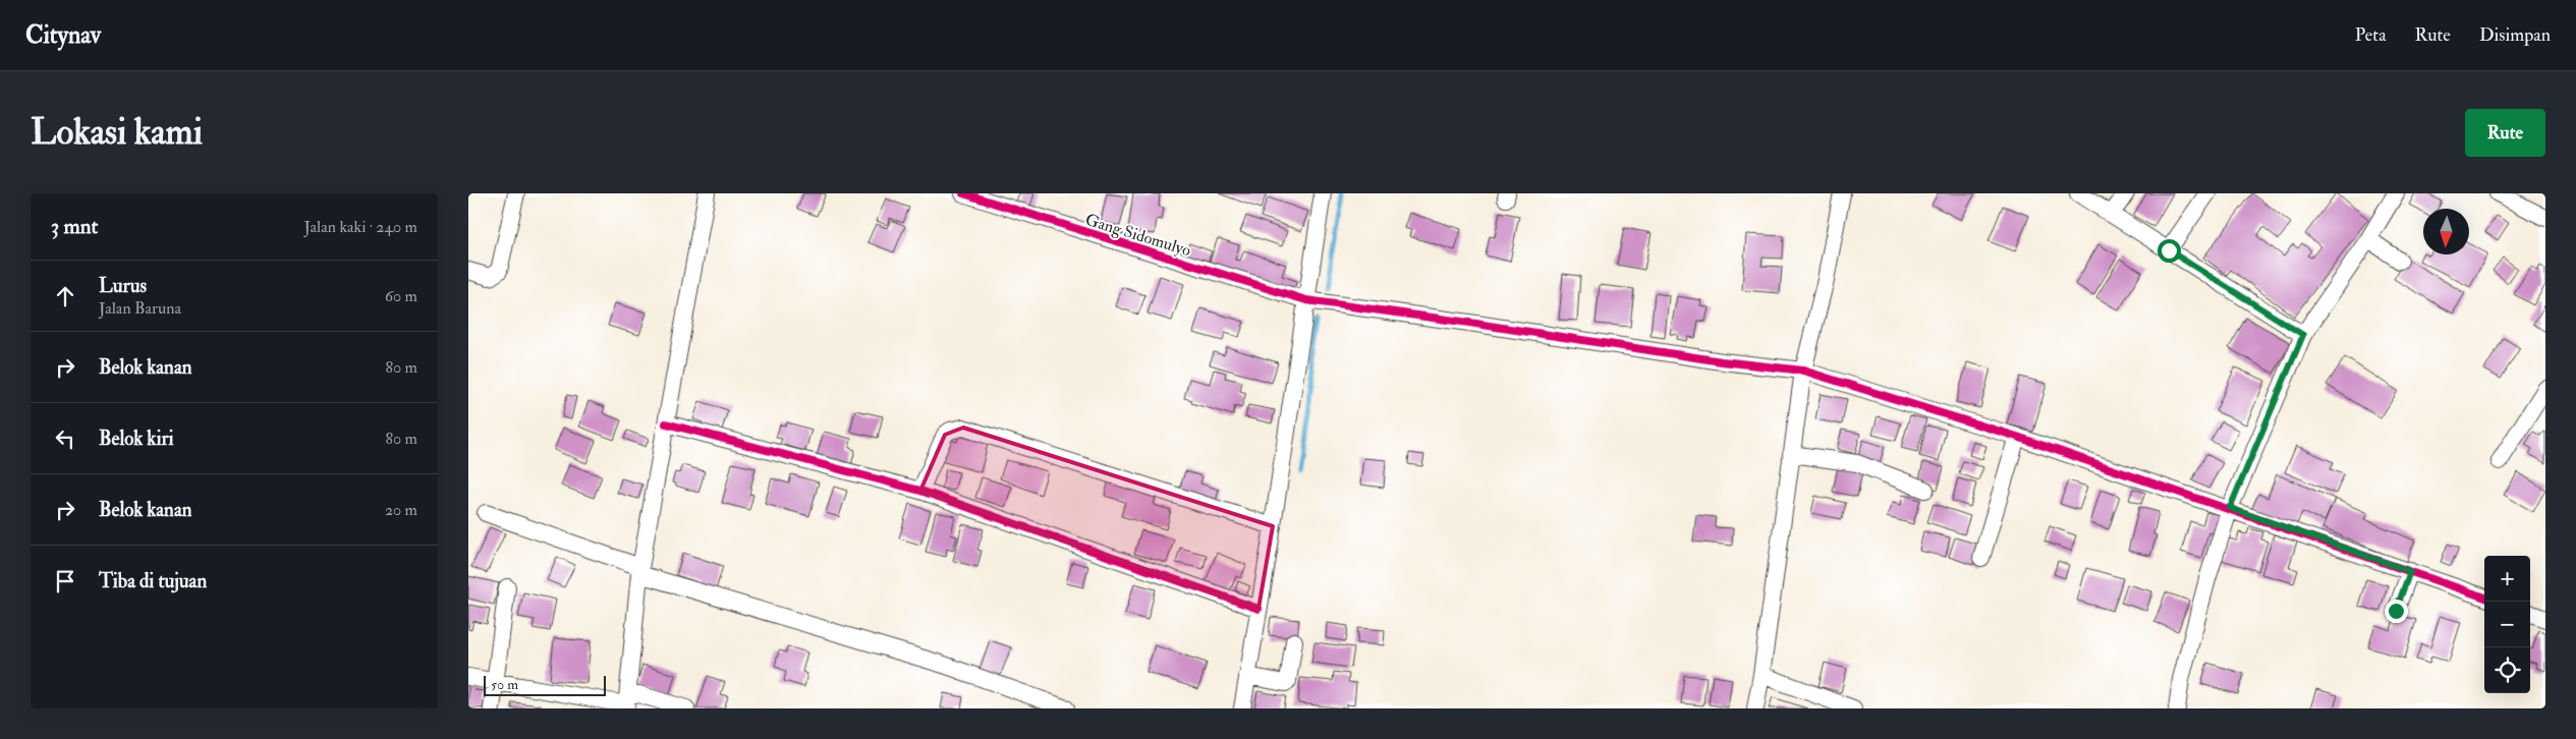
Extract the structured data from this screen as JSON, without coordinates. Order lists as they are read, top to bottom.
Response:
{
  "streets": {
    "street": ["Gang Sidomulyo"]
  },
  "scale_bar": "50 m",
  "north": "bottom",
  "page": {
    "header": "Citynav",
    "nav": ["Peta", "Rute", "Disimpan"],
    "buttons": "Rute",
    "title": "Lokasi kami",
    "heading": ["3 mnt", "Jalan kaki · 240 m"],
    "list": [
      ["Lurus", "Jalan Baruna", "60 m"],
      ["Belok kanan", "80 m"],
      ["Belok kiri", "80 m"],
      ["Belok kanan", "20 m"],
      "Tiba di tujuan"
    ],
    "map_buttons": ["+", "−"],
    "scale": "50 m"
  }
}
